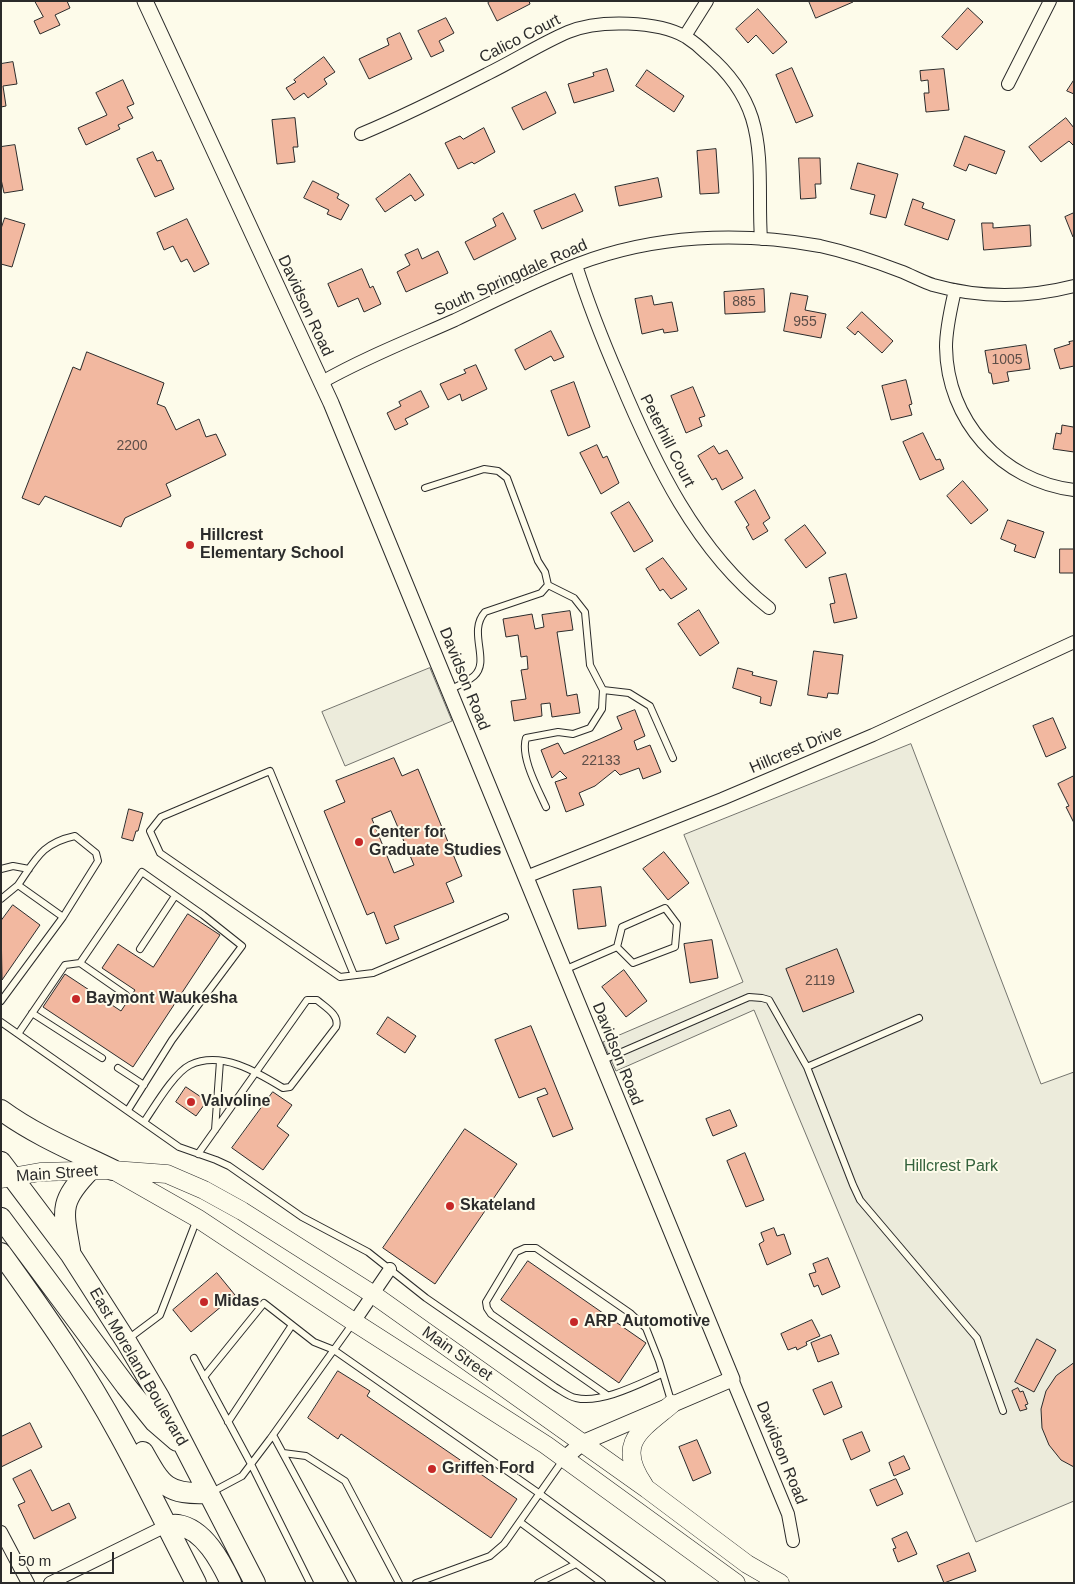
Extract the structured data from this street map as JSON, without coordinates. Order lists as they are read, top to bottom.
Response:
{
  "streets": {
    "main road": ["Main Street", "East Moreland Boulevard"],
    "street": [
      "Calico Court",
      "South Springdale Road",
      "Davidson Road",
      "Peterhill Court",
      "Hillcrest Drive"
    ]
  },
  "crossings": [
    ["Calico Court", "South Springdale Road"],
    ["South Springdale Road", "Davidson Road"],
    ["South Springdale Road", "Peterhill Court"],
    ["Davidson Road", "Hillcrest Drive"],
    ["Main Street", "East Moreland Boulevard"]
  ],
  "parks": ["Hillcrest Park"],
  "places": [
    "Hillcrest Elementary School",
    "Center for Graduate Studies",
    "Baymont Waukesha",
    "Valvoline",
    "Skateland",
    "Midas",
    "ARP Automotive",
    "Griffen Ford"
  ],
  "house_numbers": [
    "885",
    "955",
    "1005",
    "2200",
    "22133",
    "2119"
  ],
  "scale_bar": "50 m"
}
